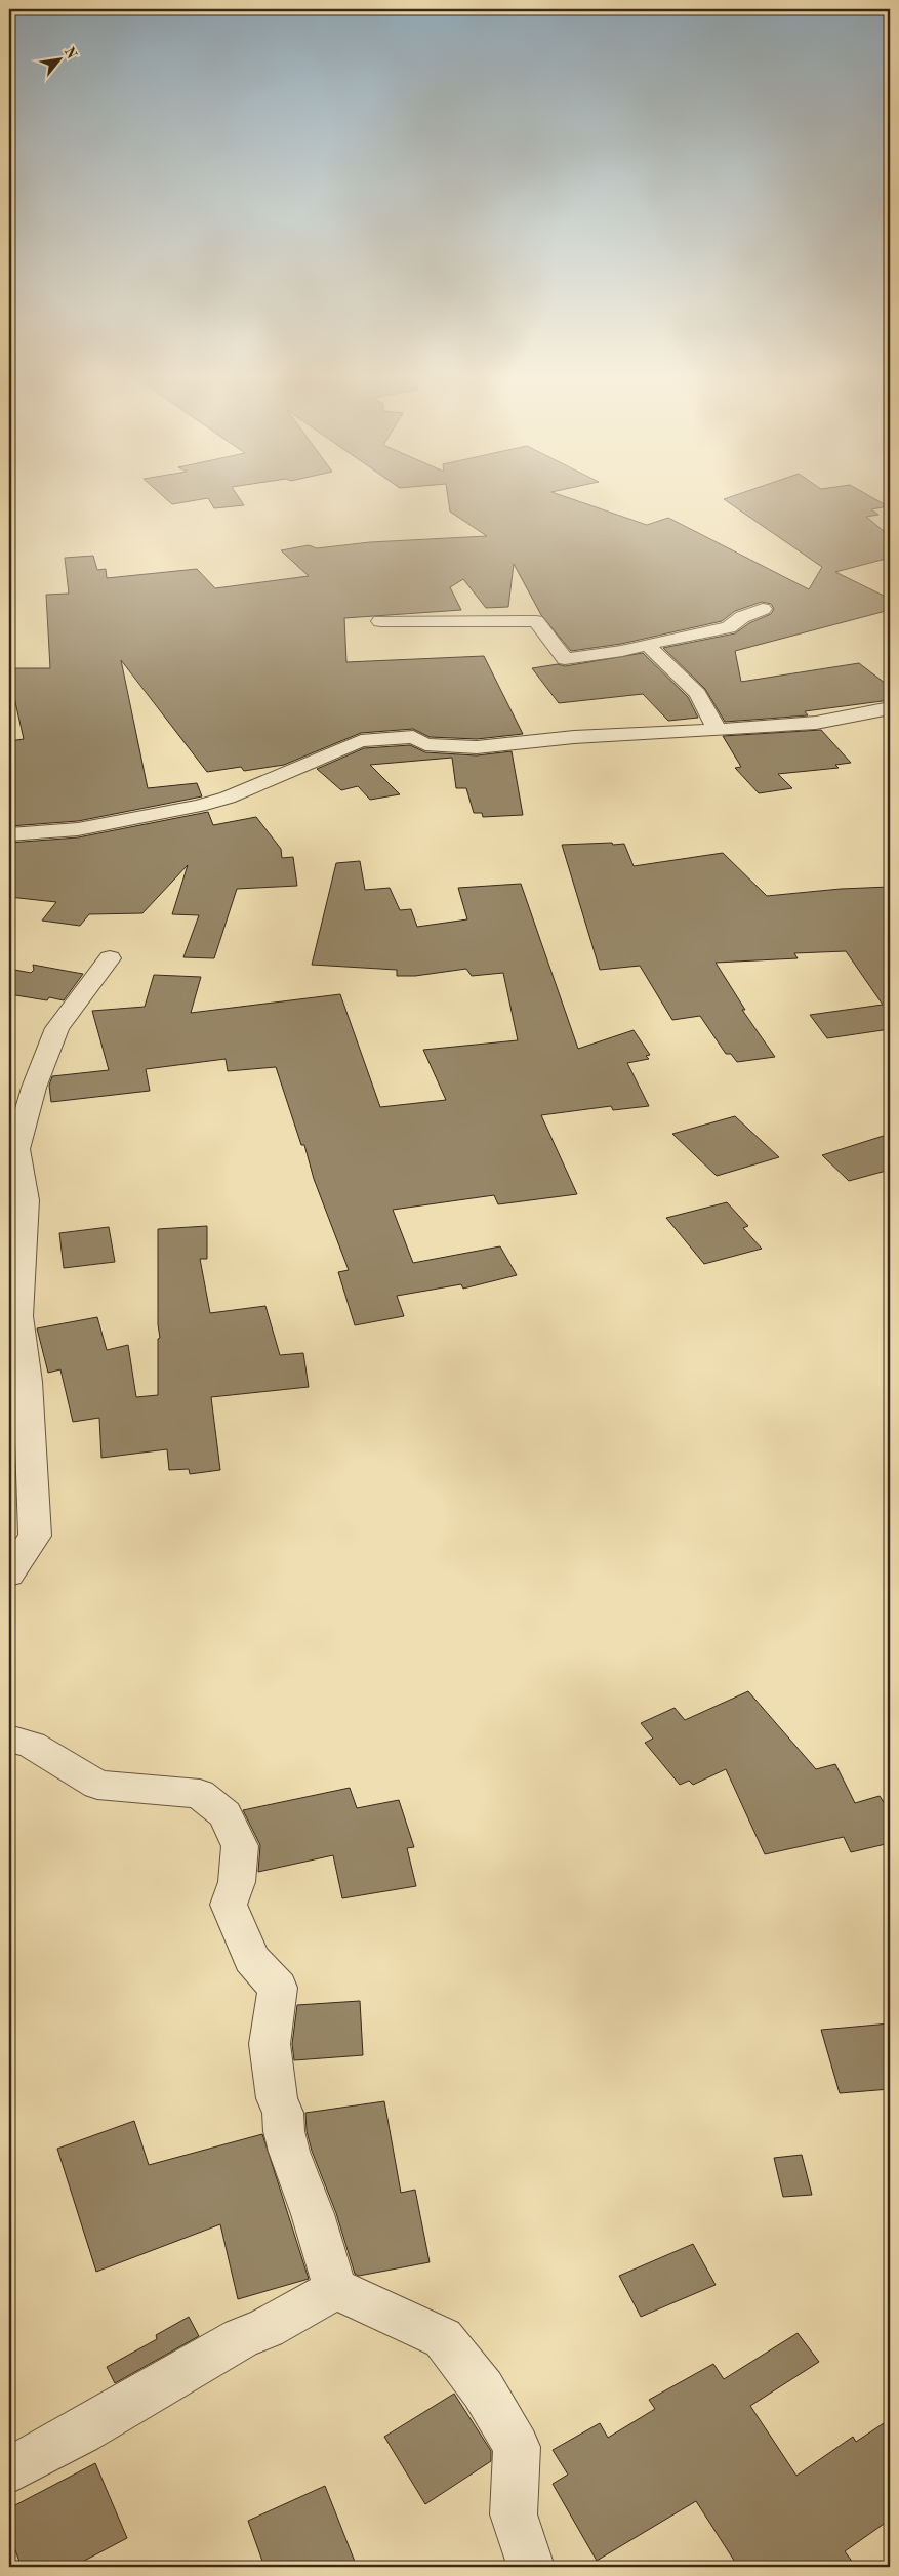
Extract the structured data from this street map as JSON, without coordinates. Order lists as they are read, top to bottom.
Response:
{
  "north": "top right"
}
